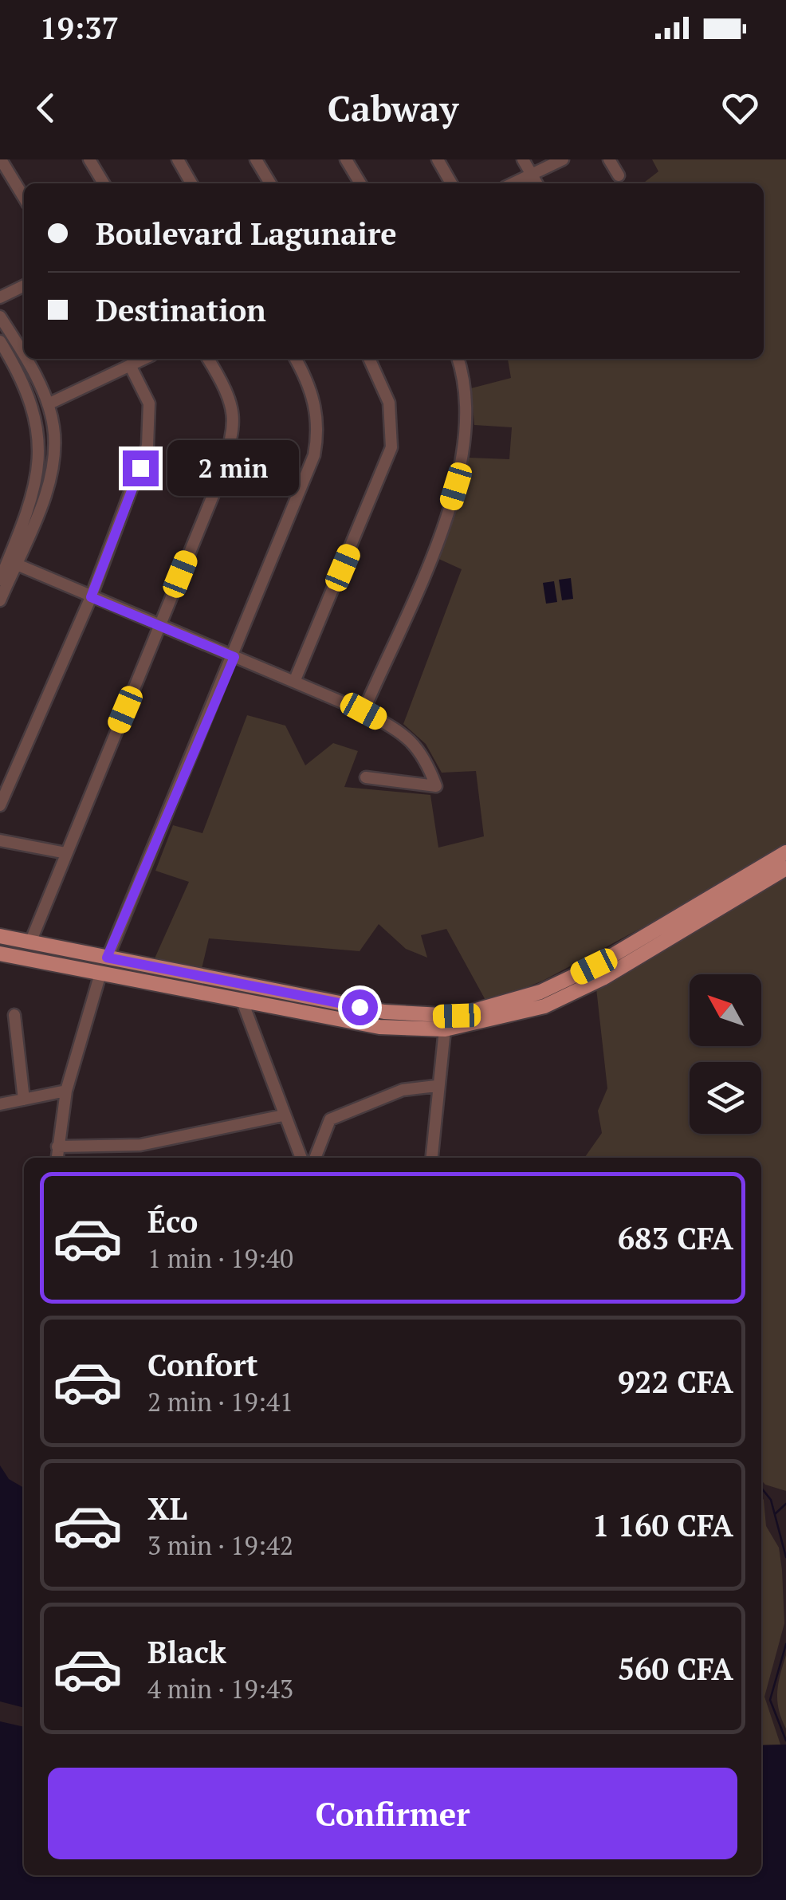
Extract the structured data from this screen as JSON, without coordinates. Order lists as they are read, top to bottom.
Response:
{
  "north": "top left",
  "page": {
    "status": "19:37",
    "header": "Cabway",
    "banner": ["Boulevard Lagunaire", "Destination"],
    "bubble": "2 min",
    "list": [
      {
        "name": "Éco",
        "note": "1 min · 19:40",
        "value": "683 CFA"
      },
      {
        "name": "Confort",
        "note": "2 min · 19:41",
        "value": "922 CFA"
      },
      {
        "name": "XL",
        "note": "3 min · 19:42",
        "value": "1 160 CFA"
      },
      {
        "name": "Black",
        "note": "4 min · 19:43",
        "value": "560 CFA"
      }
    ],
    "buttons": "Confirmer"
  }
}
